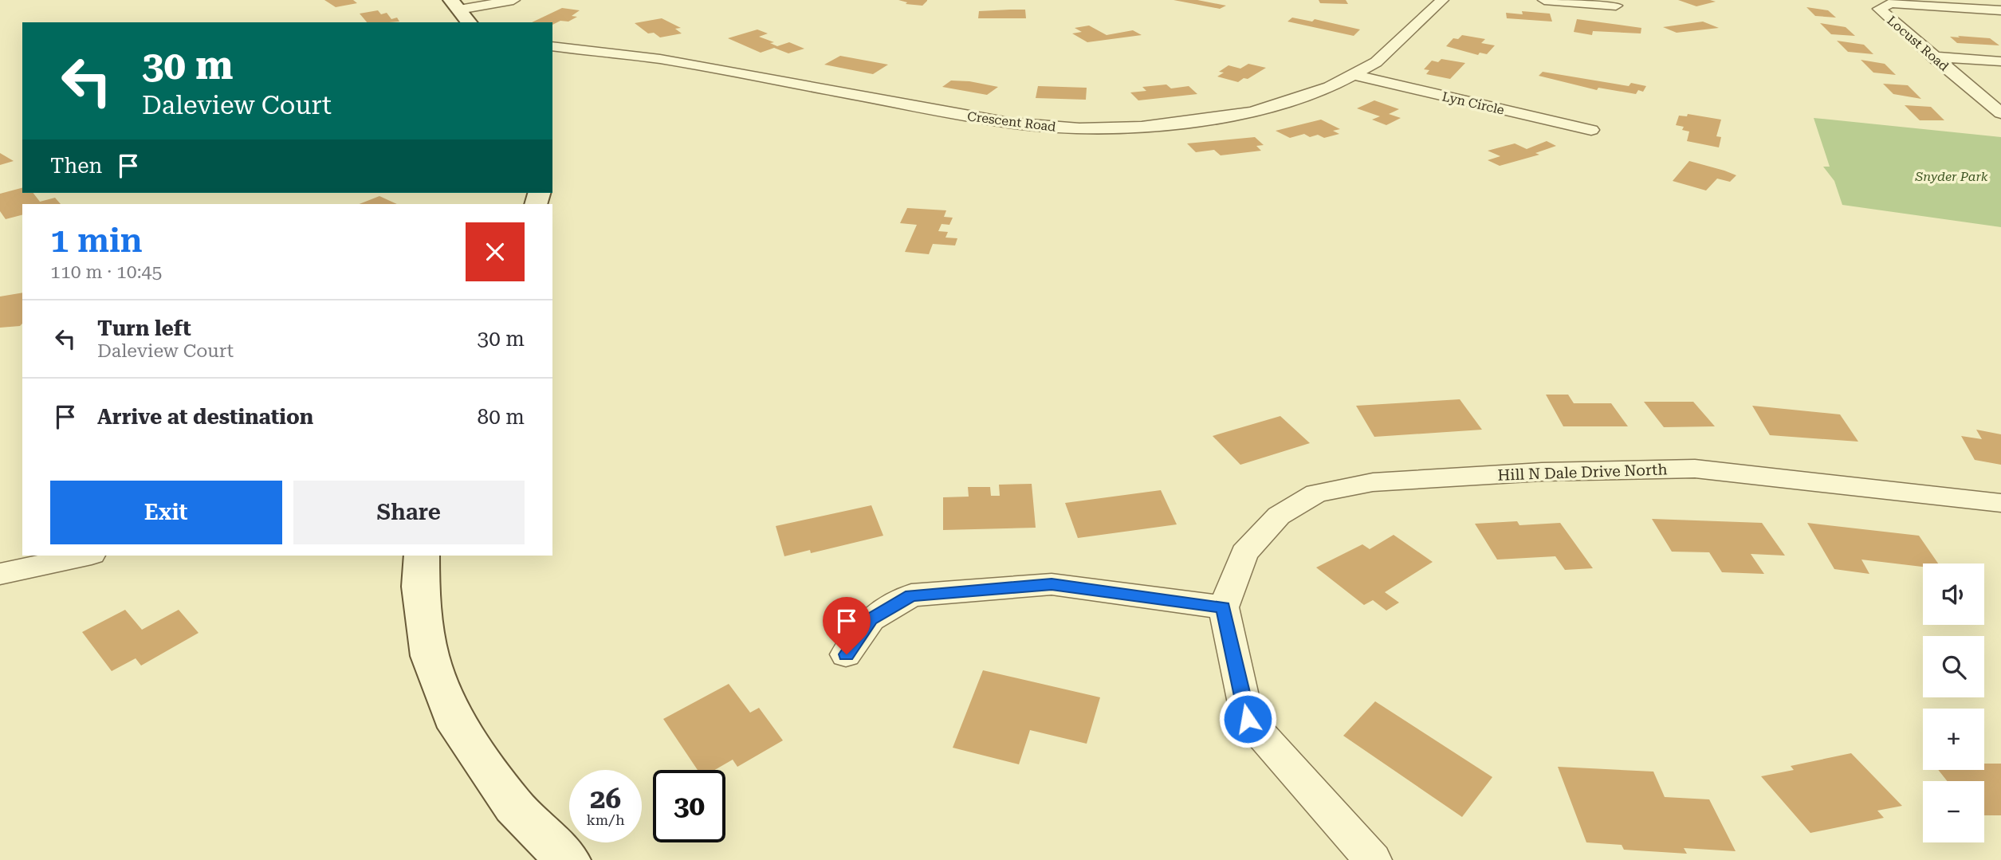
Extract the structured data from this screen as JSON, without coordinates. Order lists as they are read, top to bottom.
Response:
{
  "streets": {
    "street": [
      "Locust Road",
      "Lyn Circle",
      "Crescent Road",
      "Hill N Dale Drive North"
    ]
  },
  "crossings": [
    ["Lyn Circle", "Crescent Road"]
  ],
  "parks": ["Snyder Park"],
  "page": {
    "turn": ["30 m", "Daleview Court"],
    "then": "Then",
    "heading": ["1 min", "110 m · 10:45"],
    "list": [
      {
        "name": "Turn left",
        "note": "Daleview Court",
        "value": "30 m"
      },
      {
        "name": "Arrive at destination",
        "value": "80 m"
      }
    ],
    "buttons": ["Exit", "Share"],
    "map_buttons": ["+", "−"],
    "speed": "26 km/h",
    "limit": "30"
  }
}
